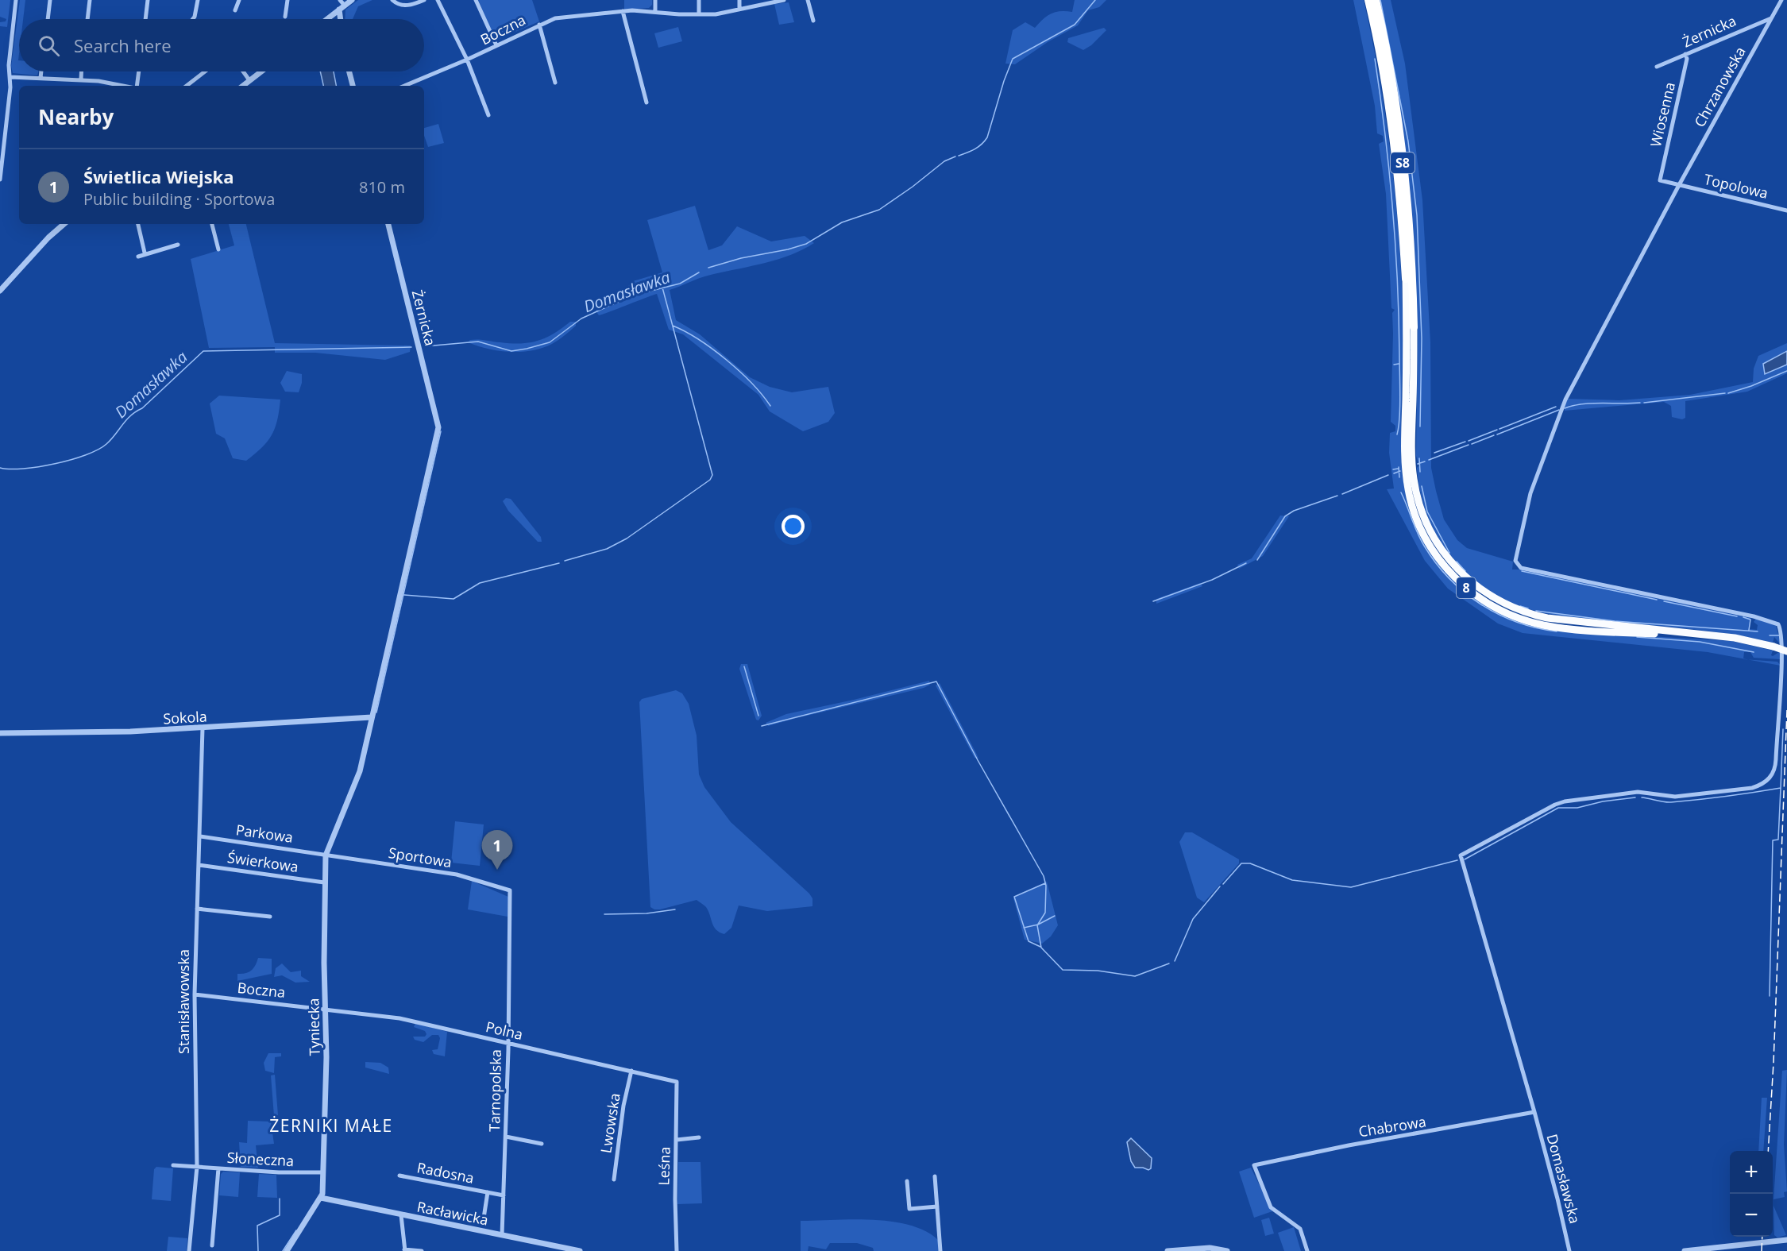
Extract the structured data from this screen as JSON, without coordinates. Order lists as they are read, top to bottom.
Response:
{
  "streets": {
    "highway": ["S8", "8"],
    "street": [
      "Boczna",
      "Żernicka",
      "Chrzanowska",
      "Wiosenna",
      "Topolowa",
      "Sokola",
      "Parkowa",
      "Sportowa",
      "Świerkowa",
      "Stanisławowska",
      "Tyniecka",
      "Polna",
      "Tarnopolska",
      "Lwowska",
      "Chabrowa",
      "Słoneczna",
      "Leśna",
      "Radosna",
      "Domasławska",
      "Racławicka"
    ]
  },
  "crossings": [
    ["Boczna", "Stanisławowska"],
    ["Boczna", "Tyniecka"],
    ["Boczna", "Polna"],
    ["Żernicka", "Chrzanowska"],
    ["Żernicka", "Wiosenna"],
    ["Żernicka", "Sokola"],
    ["Żernicka", "Tyniecka"],
    ["Chrzanowska", "Topolowa"],
    ["Chrzanowska", "Chabrowa"],
    ["Chrzanowska", "Domasławska"],
    ["Wiosenna", "Topolowa"],
    ["S8", "8"],
    ["Sokola", "Stanisławowska"],
    ["Sokola", "Tyniecka"],
    ["Parkowa", "Sportowa"],
    ["Parkowa", "Stanisławowska"],
    ["Parkowa", "Tyniecka"],
    ["Sportowa", "Tyniecka"],
    ["Sportowa", "Tarnopolska"],
    ["Świerkowa", "Stanisławowska"],
    ["Świerkowa", "Tyniecka"],
    ["Stanisławowska", "Słoneczna"],
    ["Tyniecka", "Polna"],
    ["Tyniecka", "Słoneczna"],
    ["Tyniecka", "Racławicka"],
    ["Polna", "Tarnopolska"],
    ["Polna", "Lwowska"],
    ["Polna", "Leśna"],
    ["Tarnopolska", "Radosna"],
    ["Tarnopolska", "Racławicka"],
    ["Chabrowa", "Domasławska"]
  ],
  "districts": ["ŻERNIKI MAŁE"],
  "water": ["Domasławka"],
  "page": {
    "search": "Search here",
    "heading": "Nearby",
    "list": [
      {
        "mark": "1",
        "name": "Świetlica Wiejska",
        "note": "Public building · Sportowa",
        "value": "810 m"
      }
    ],
    "pins": "1",
    "map_buttons": ["+", "−"]
  }
}
